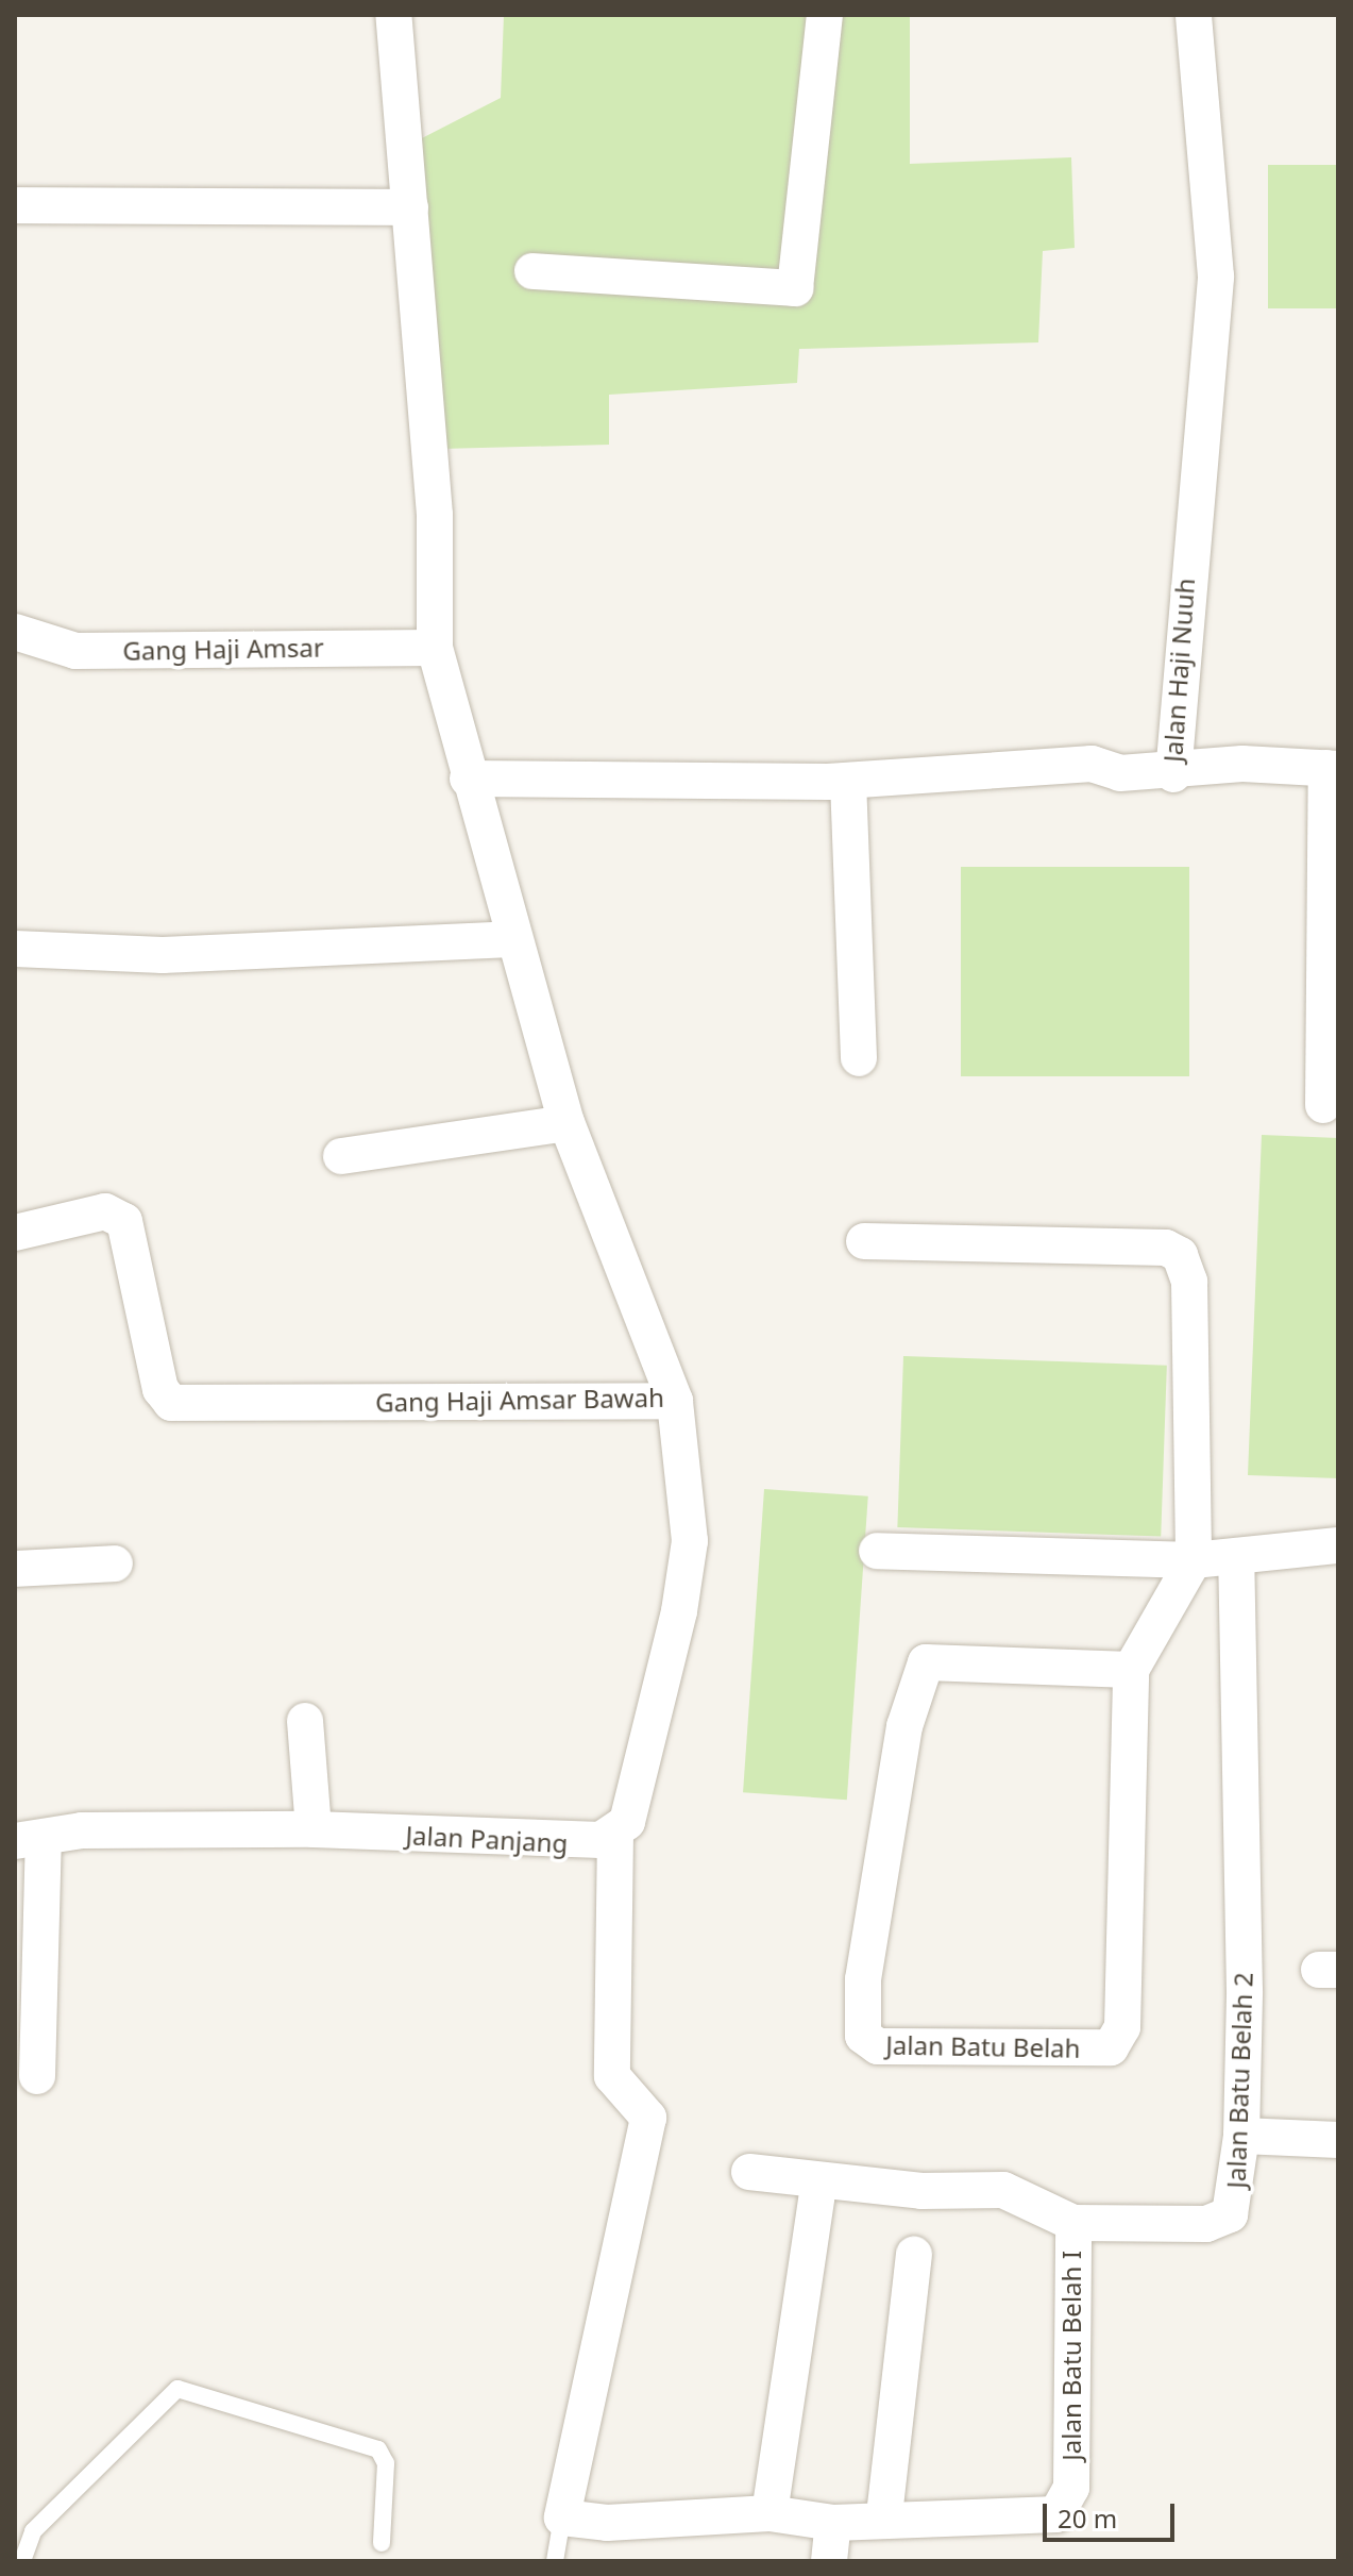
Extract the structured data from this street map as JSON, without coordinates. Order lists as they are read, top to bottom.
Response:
{
  "streets": {
    "street": [
      "Gang Haji Amsar",
      "Jalan Haji Nuuh",
      "Gang Haji Amsar Bawah",
      "Jalan Panjang",
      "Jalan Batu Belah",
      "Jalan Batu Belah 2",
      "Jalan Batu Belah I"
    ]
  },
  "crossings": [
    ["Gang Haji Amsar", "Gang Haji Amsar Bawah"],
    ["Jalan Haji Nuuh", "Gang Haji Amsar Bawah"],
    ["Jalan Batu Belah 2", "Jalan Batu Belah I"]
  ],
  "scale_bar": "20 m"
}
